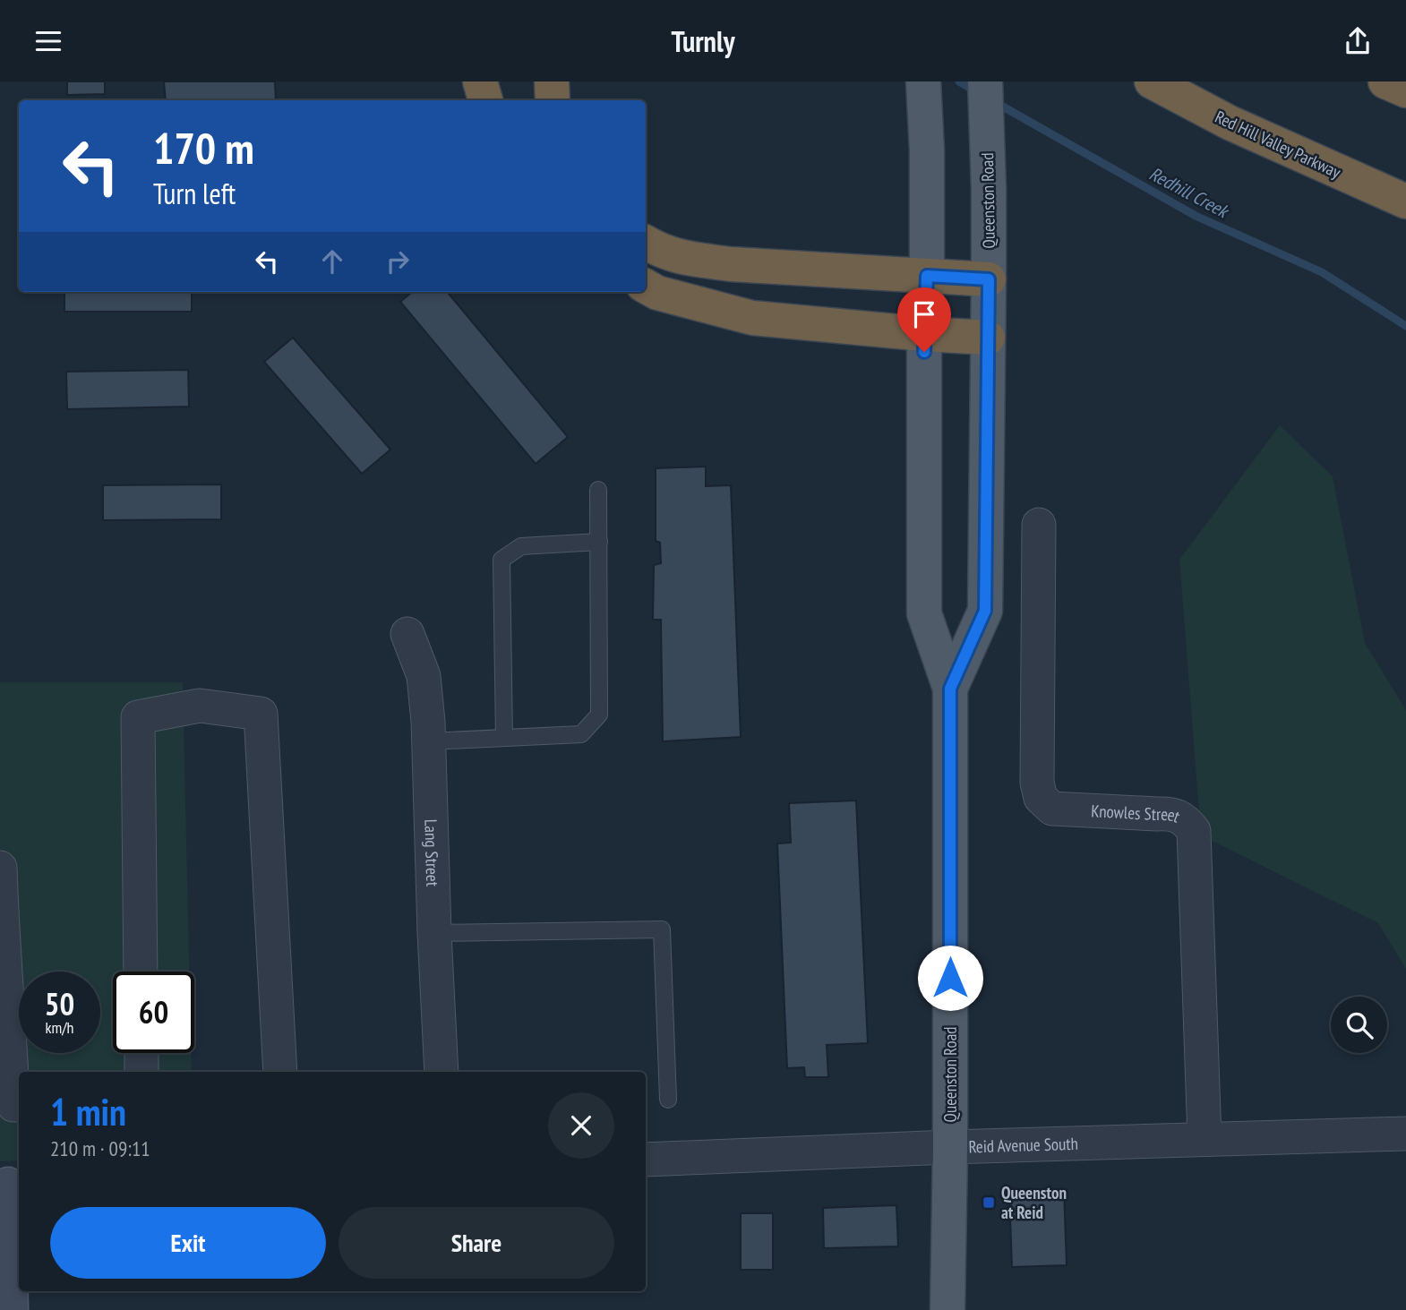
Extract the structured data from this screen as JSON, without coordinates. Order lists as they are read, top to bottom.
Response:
{
  "streets": {
    "highway": ["Red Hill Valley Parkway"],
    "main road": ["Queenston Road"],
    "street": ["Knowles Street", "Lang Street", "Reid Avenue South"]
  },
  "crossings": [
    ["Queenston Road", "Reid Avenue South"],
    ["Knowles Street", "Reid Avenue South"]
  ],
  "water": ["Redhill Creek"],
  "places": {
    "transit": ["Queenston at Reid"]
  },
  "page": {
    "header": "Turnly",
    "turn": ["170 m", "Turn left"],
    "speed": "50 km/h",
    "limit": "60",
    "heading": ["1 min", "210 m · 09:11"],
    "buttons": ["Exit", "Share"]
  }
}
